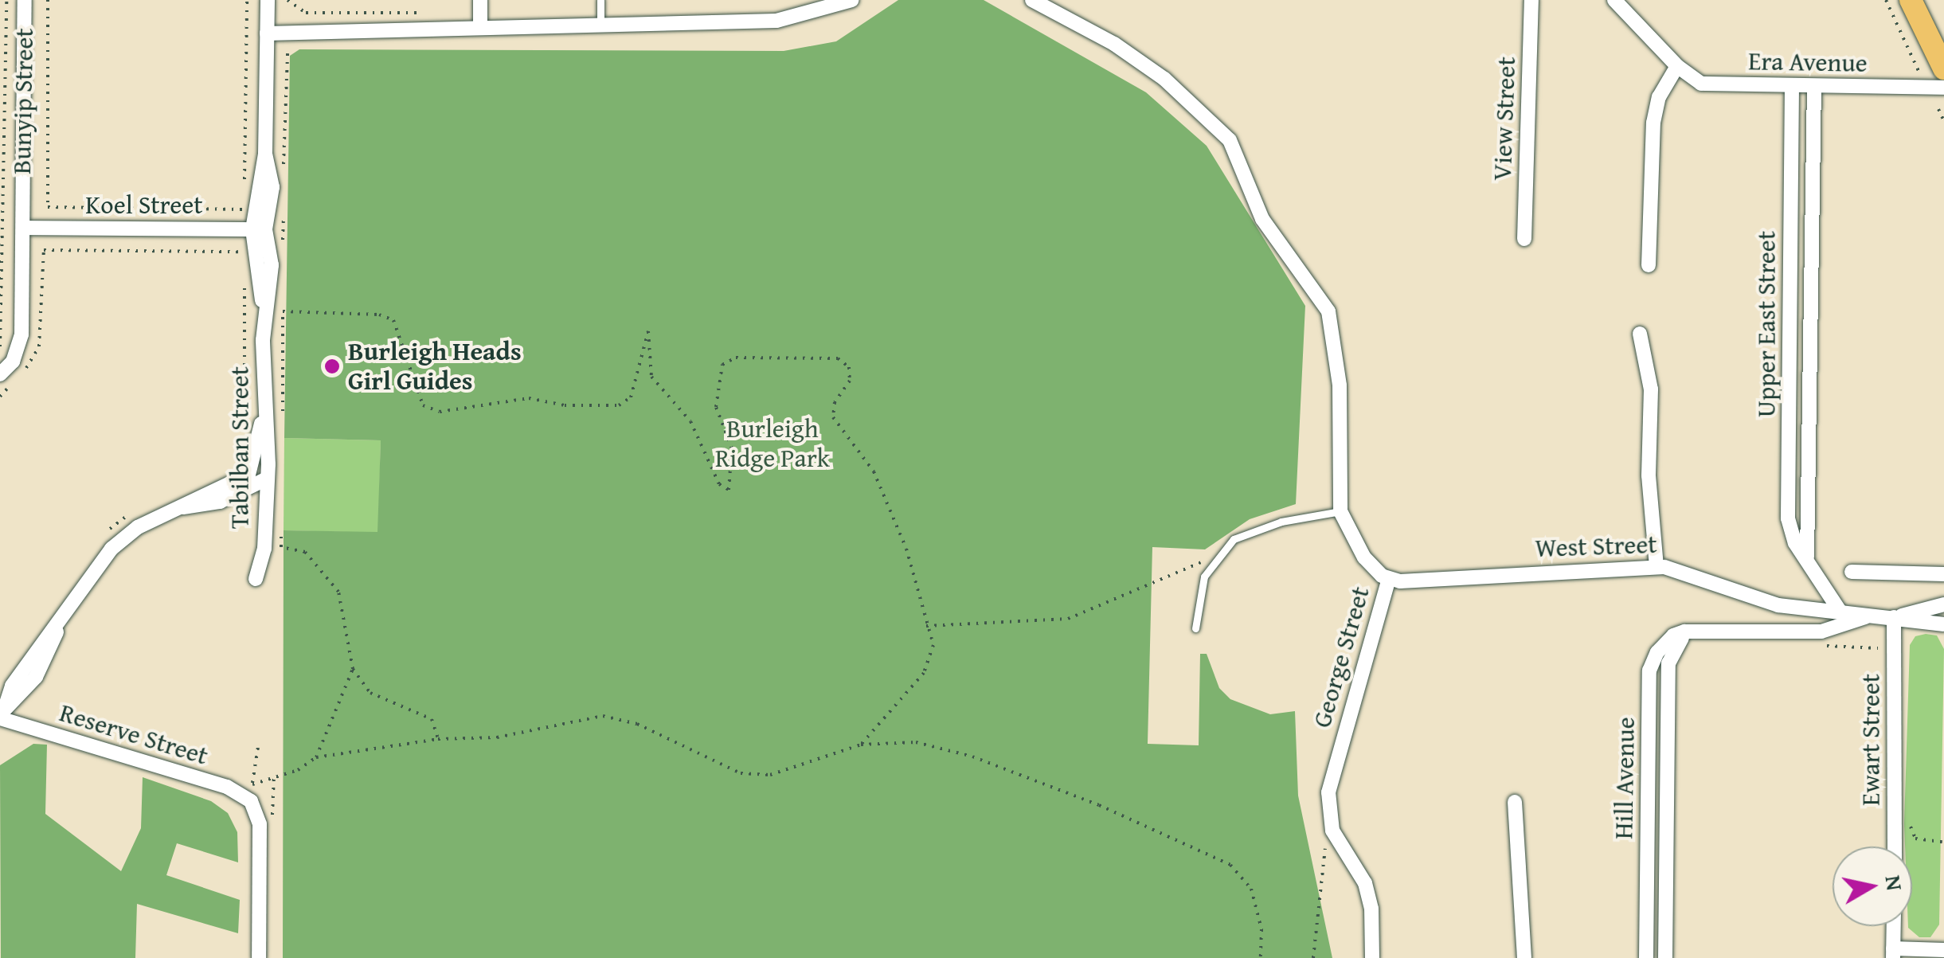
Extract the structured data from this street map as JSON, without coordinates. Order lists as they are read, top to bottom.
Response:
{
  "streets": {
    "street": [
      "Era Avenue",
      "Bunyip Street",
      "View Street",
      "Koel Street",
      "Upper East Street",
      "Tabilban Street",
      "West Street",
      "George Street",
      "Reserve Street",
      "Ewart Street",
      "Hill Avenue"
    ]
  },
  "crossings": [
    ["Era Avenue", "Upper East Street"],
    ["Bunyip Street", "Koel Street"],
    ["Koel Street", "Tabilban Street"],
    ["Upper East Street", "West Street"],
    ["West Street", "George Street"],
    ["West Street", "Ewart Street"],
    ["West Street", "Hill Avenue"]
  ],
  "parks": ["Burleigh Ridge Park"],
  "places": ["Burleigh Heads Girl Guides"],
  "north": "right"
}
